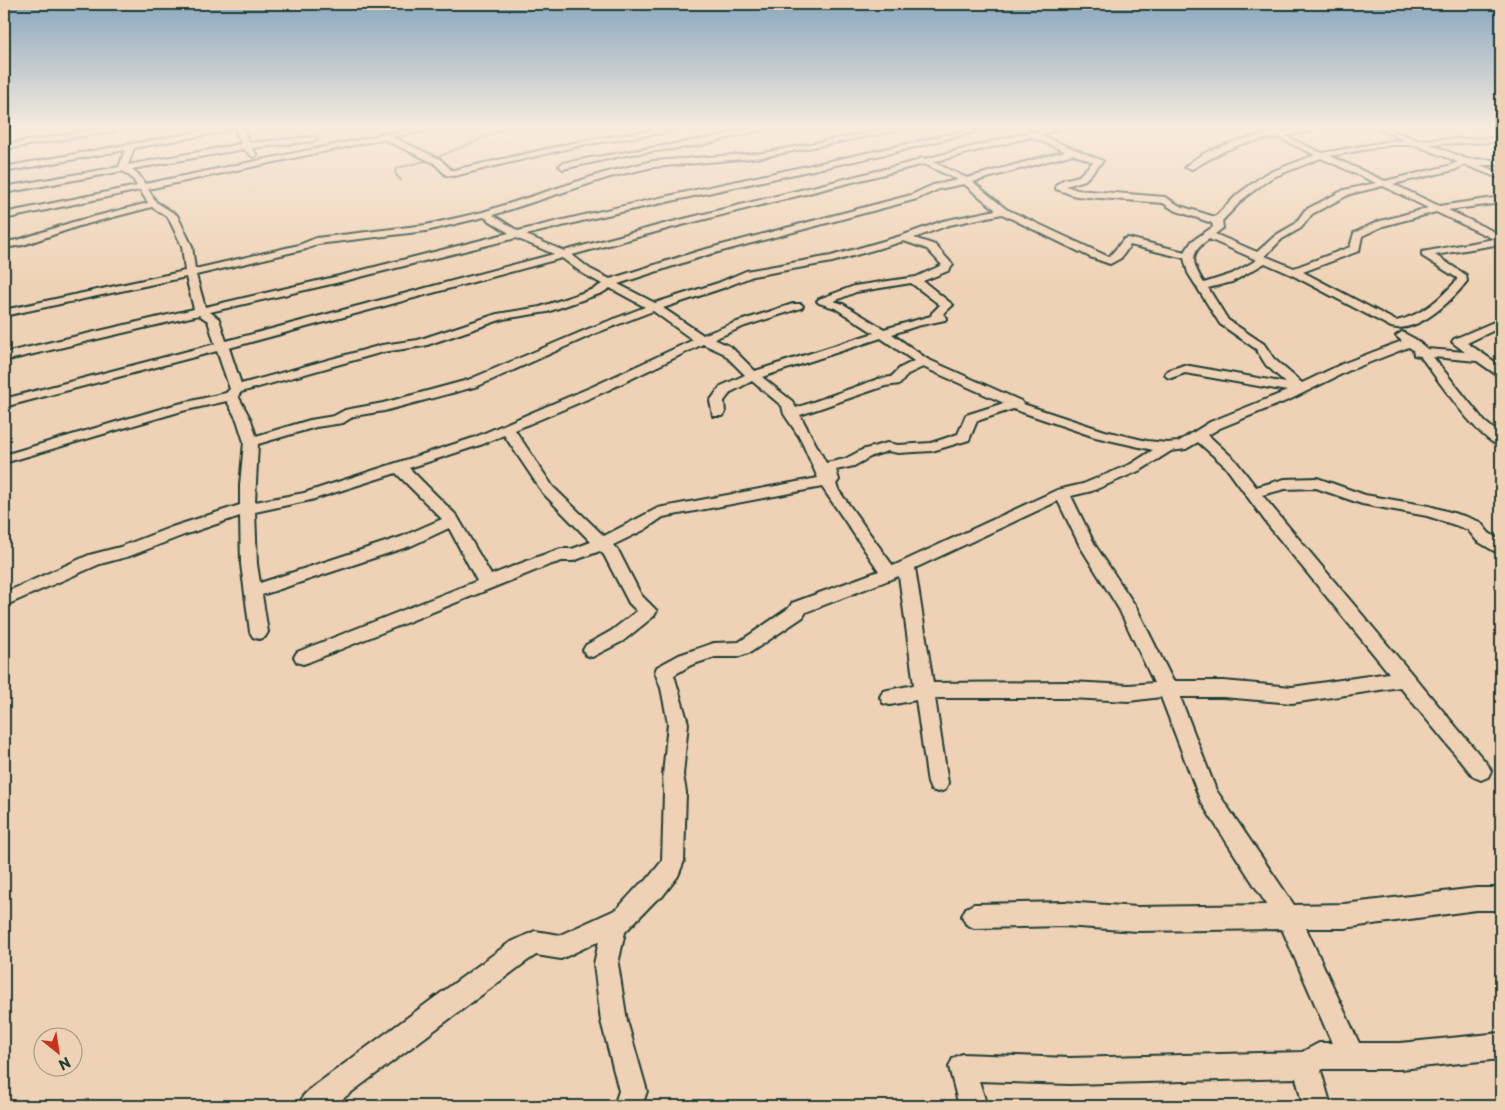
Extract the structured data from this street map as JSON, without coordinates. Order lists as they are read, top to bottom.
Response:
{
  "north": "bottom right"
}
